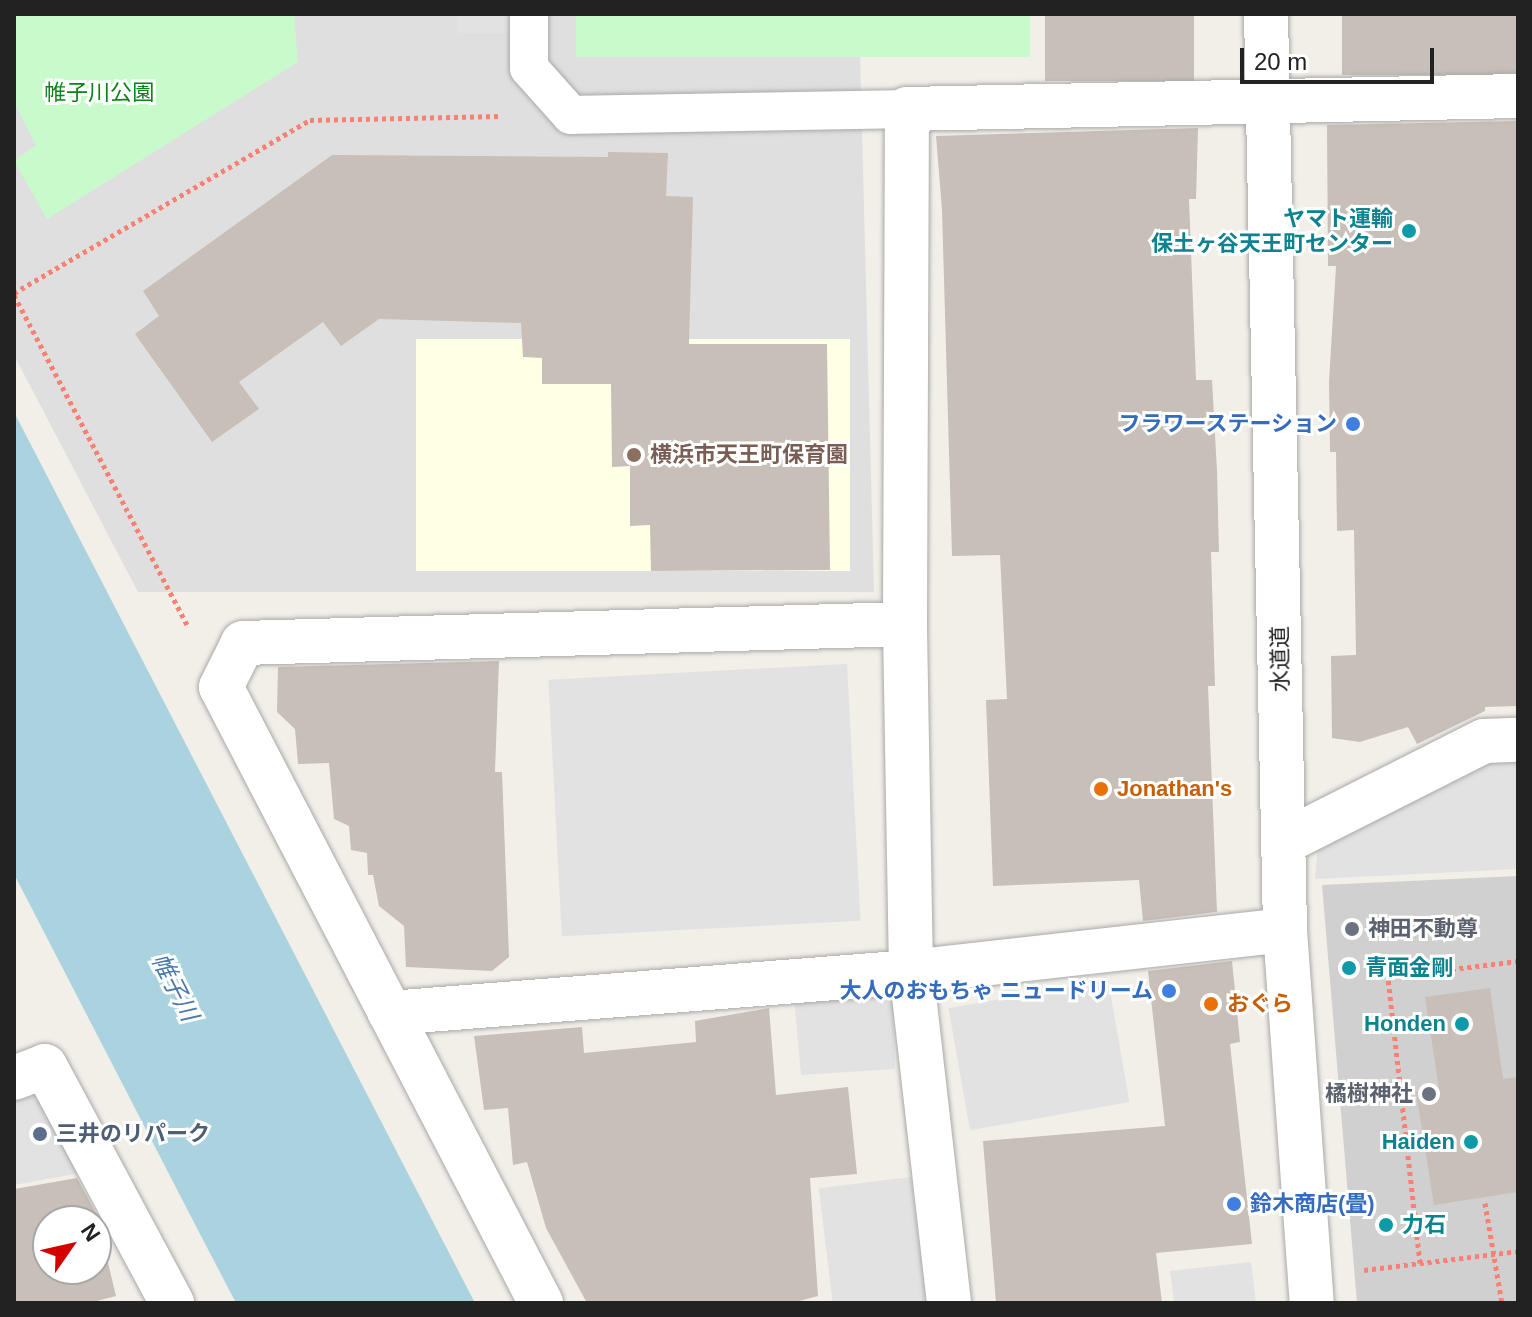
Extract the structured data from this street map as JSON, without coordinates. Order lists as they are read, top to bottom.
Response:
{
  "streets": {
    "street": ["水道道"]
  },
  "water": ["帷子川"],
  "parks": ["帷子川公園"],
  "places": [
    "ヤマト運輸 保土ヶ谷天王町センター",
    "フラワーステーション",
    "横浜市天王町保育園",
    "Jonathan's",
    "神田不動尊",
    "青面金剛",
    "大人のおもちゃ ニュードリーム",
    "おぐら",
    "Honden",
    "橘樹神社",
    "三井のリパーク",
    "Haiden",
    "鈴木商店(畳)",
    "力石"
  ],
  "scale_bar": "20 m",
  "north": "top right"
}
